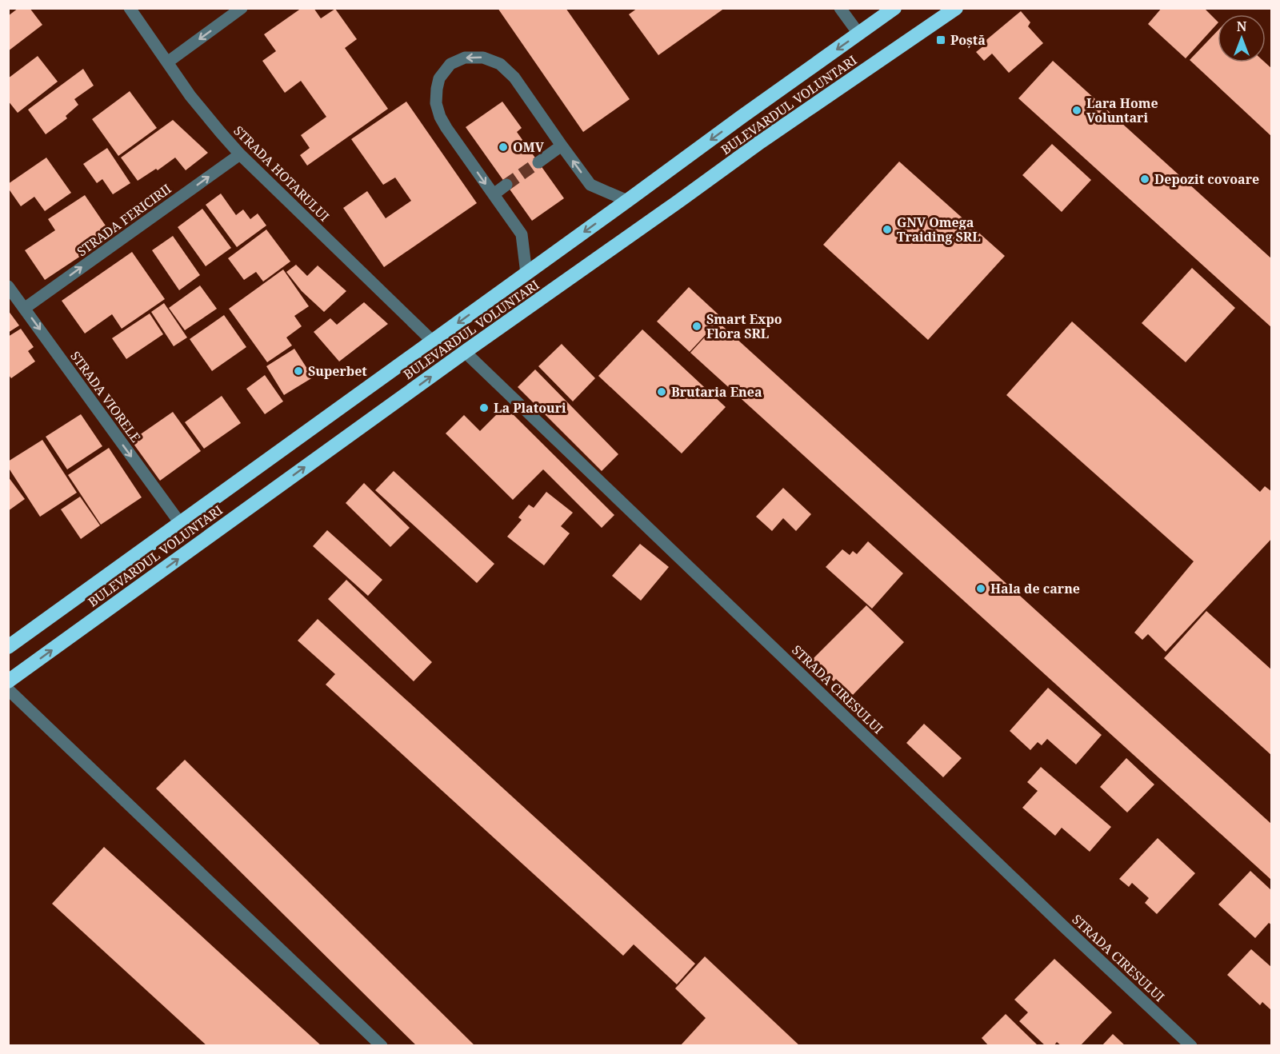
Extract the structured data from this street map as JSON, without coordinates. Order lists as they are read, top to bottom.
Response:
{
  "streets": {
    "highway": ["BULEVARDUL VOLUNTARI"],
    "street": [
      "STRADA HOTARULUI",
      "STRADA FERICIRII",
      "STRADA VIORELE",
      "STRADA CIRESULUI"
    ]
  },
  "crossings": [
    ["BULEVARDUL VOLUNTARI", "STRADA HOTARULUI"],
    ["BULEVARDUL VOLUNTARI", "STRADA VIORELE"],
    ["BULEVARDUL VOLUNTARI", "STRADA CIRESULUI"],
    ["STRADA HOTARULUI", "STRADA FERICIRII"],
    ["STRADA FERICIRII", "STRADA VIORELE"]
  ],
  "one_way": ["STRADA FERICIRII", "STRADA VIORELE"],
  "places": {
    "transit": ["Poștă"],
    "other": [
      "Lara Home Voluntari",
      "OMV",
      "Depozit covoare",
      "GNV Omega Traiding SRL",
      "Smart Expo Flora SRL",
      "Superbet",
      "Brutaria Enea",
      "La Platouri",
      "Hala de carne"
    ]
  },
  "north": "top"
}
